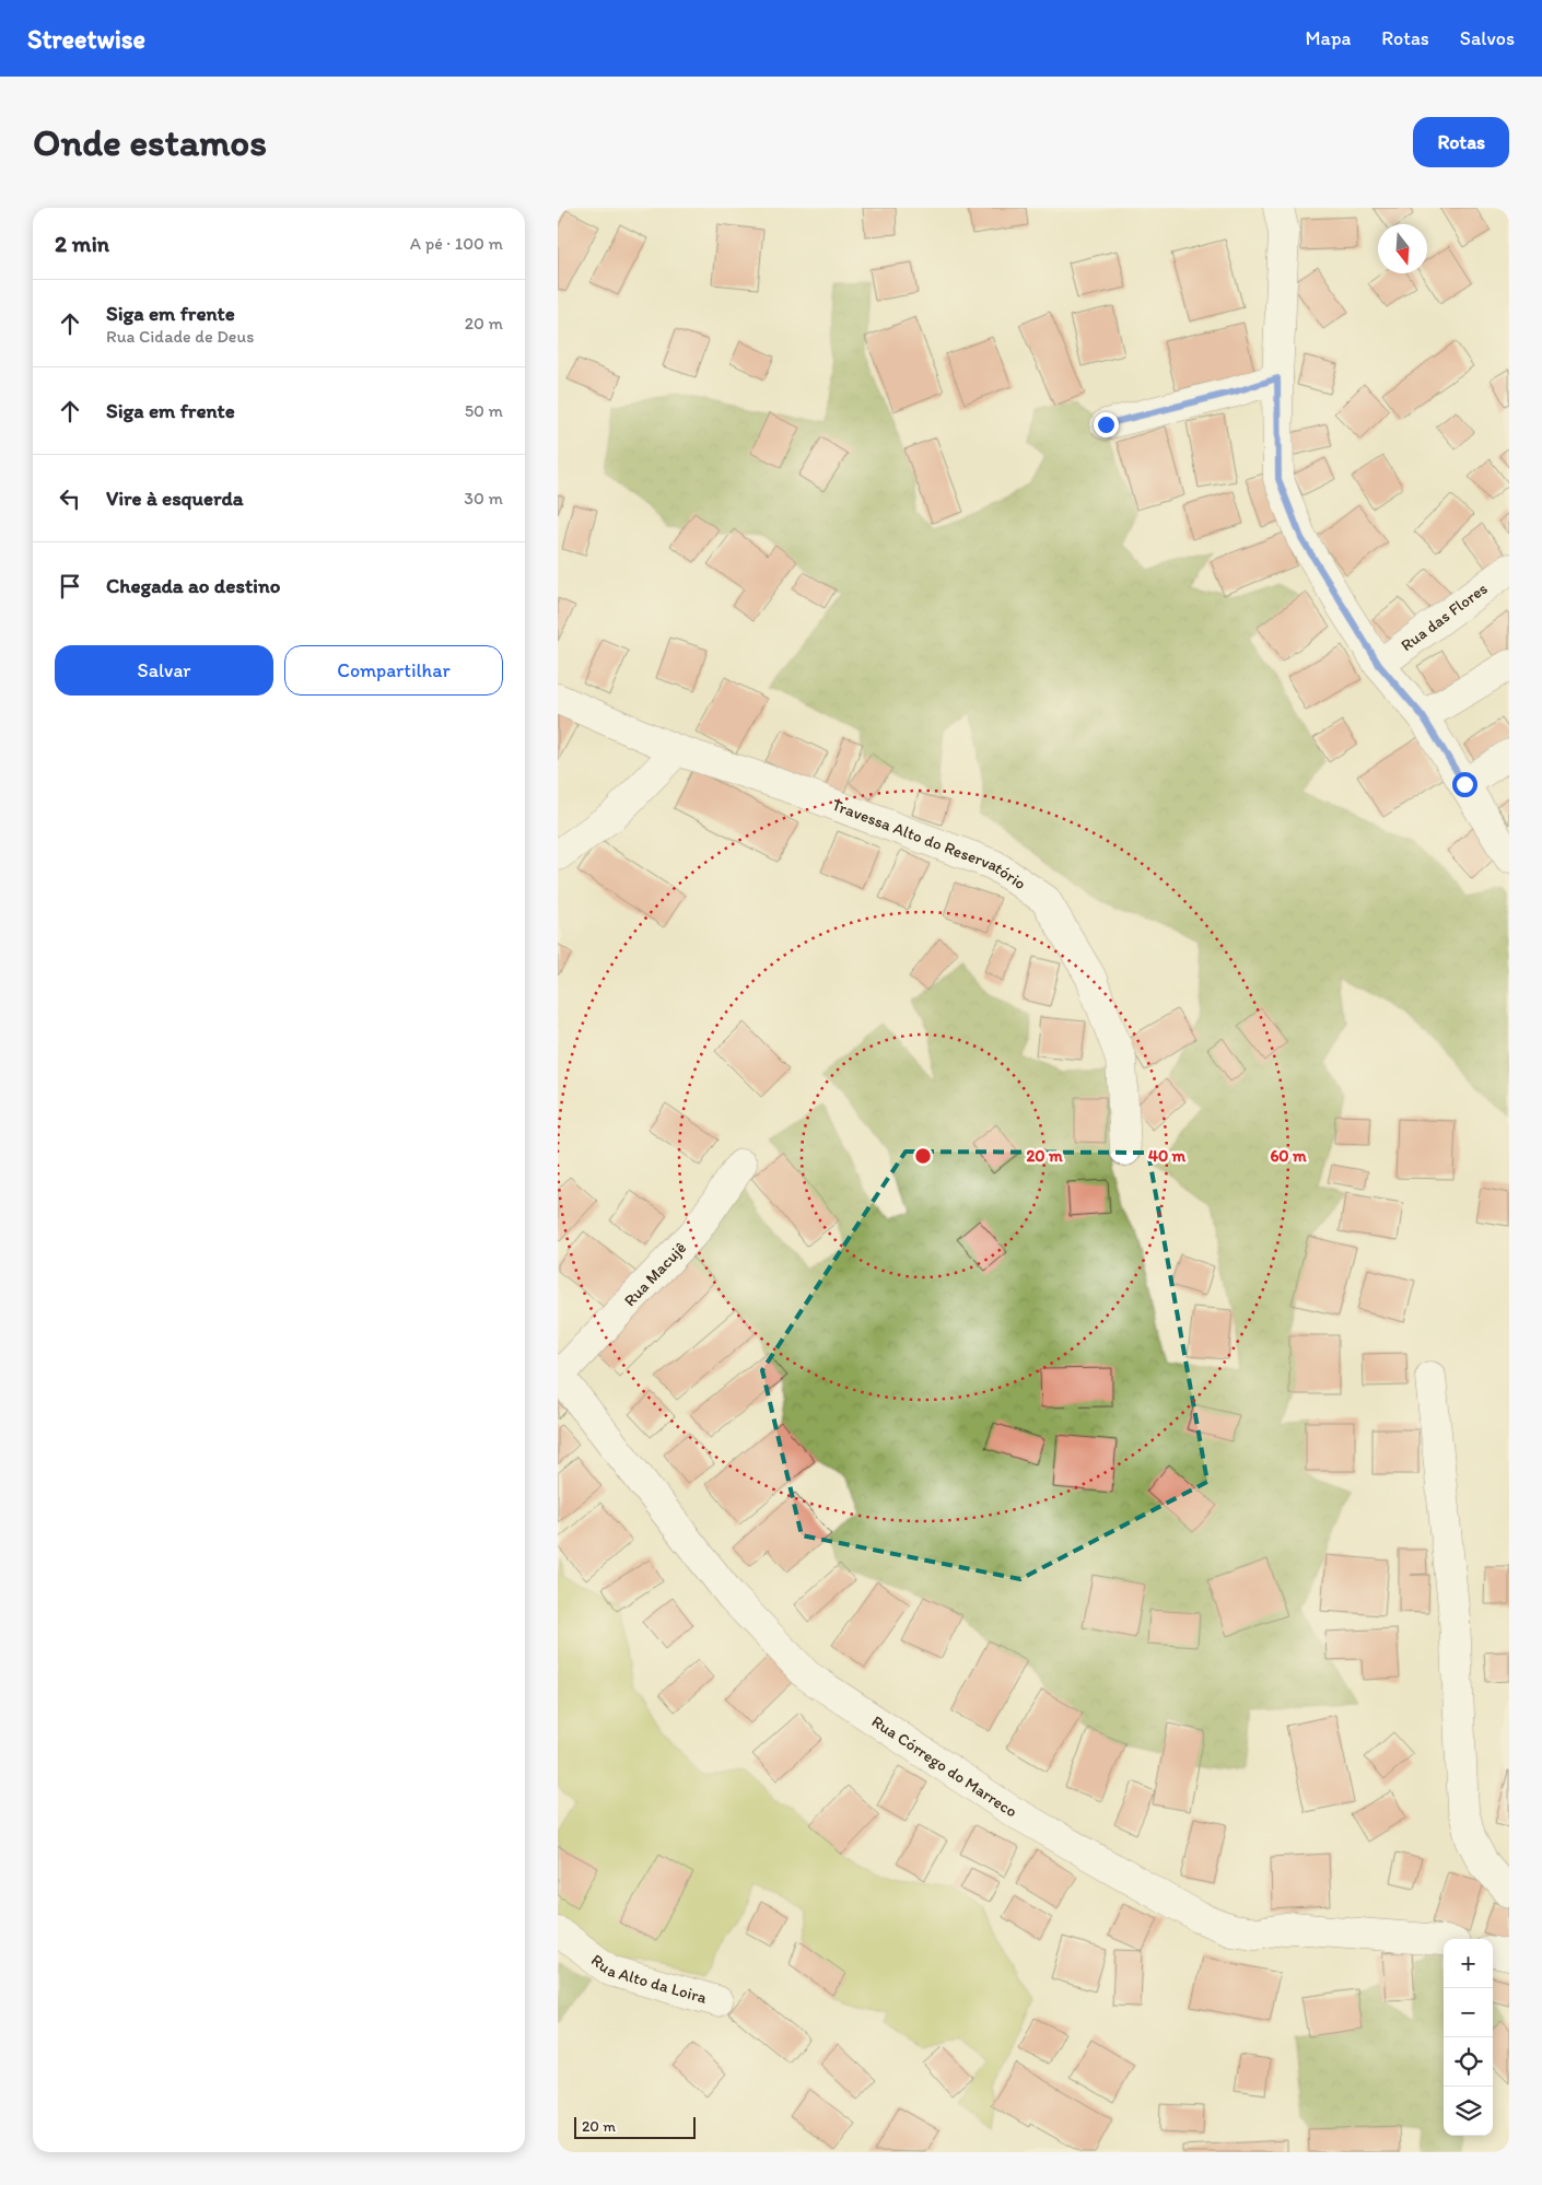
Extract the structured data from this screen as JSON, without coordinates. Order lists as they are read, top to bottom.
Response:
{
  "streets": {
    "street": [
      "Rua das Flores",
      "Travessa Alto do Reservatório",
      "Rua Macujê",
      "Rua Córrego do Marreco",
      "Rua Alto da Loira"
    ]
  },
  "crossings": [
    ["Rua Macujê", "Rua Córrego do Marreco"]
  ],
  "scale_bar": "20 m",
  "north": "bottom",
  "page": {
    "header": "Streetwise",
    "nav": ["Mapa", "Rotas", "Salvos"],
    "buttons": [
      "Rotas",
      ["Salvar", "Compartilhar"]
    ],
    "title": "Onde estamos",
    "heading": ["2 min", "A pé · 100 m"],
    "list": [
      ["Siga em frente", "Rua Cidade de Deus", "20 m"],
      ["Siga em frente", "50 m"],
      ["Vire à esquerda", "30 m"],
      "Chegada ao destino"
    ],
    "map_buttons": ["+", "−"],
    "scale": "20 m"
  },
  "rings": ["20 m", "40 m", "60 m"]
}
